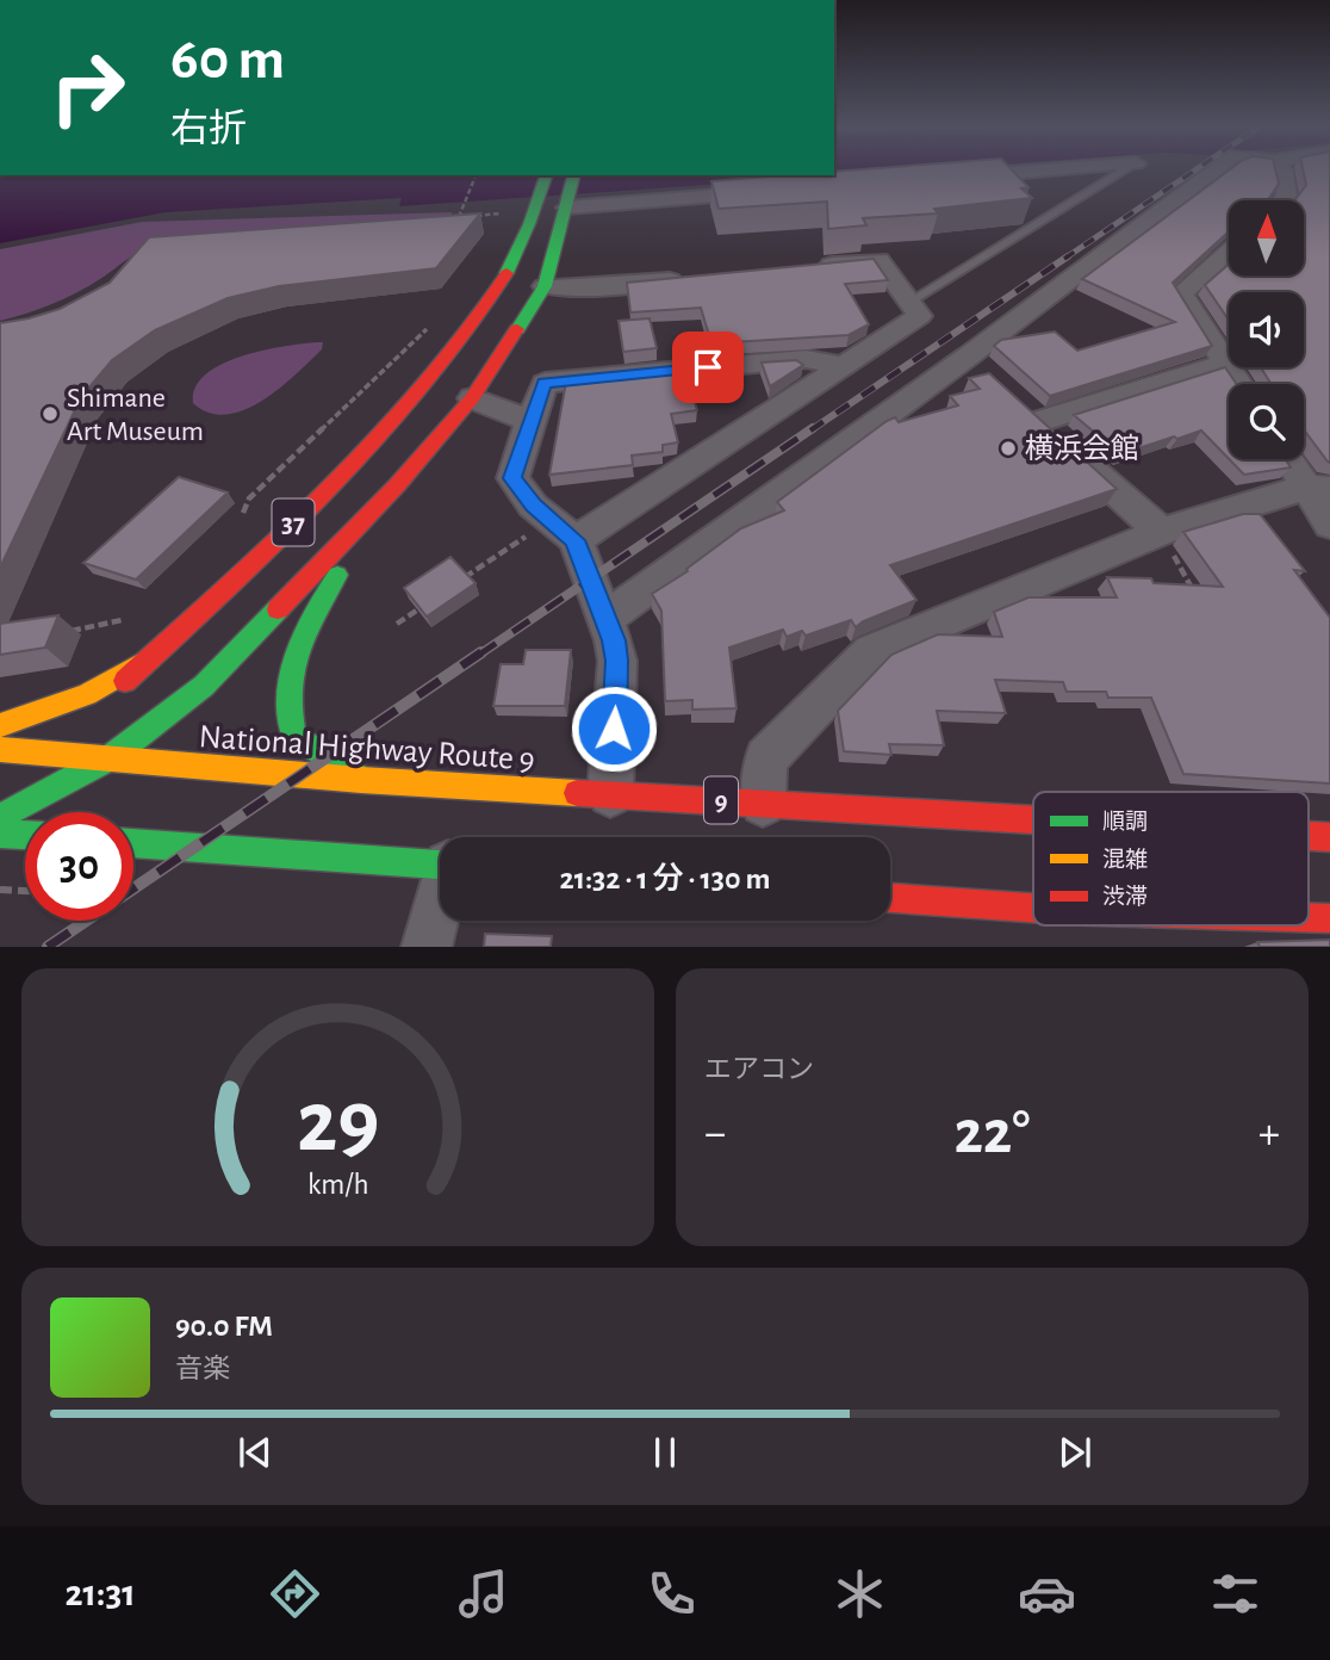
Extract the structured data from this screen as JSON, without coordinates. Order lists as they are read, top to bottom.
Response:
{
  "streets": {
    "main road": ["37", "National Highway Route 9", "9"]
  },
  "crossings": [
    ["37", "National Highway Route 9"]
  ],
  "places": ["Shimane Art Museum", "横浜会館"],
  "legend": ["順調", "混雑", "渋滞"],
  "north": "top",
  "page": {
    "turn": ["60 m", "右折"],
    "limit": "30",
    "trip": "21:32 · 1 分 · 130 m",
    "tile": "エアコン",
    "heat": ["−", "22°", "+"],
    "song": ["90.0 FM", "音楽"],
    "tabs": "21:31",
    "gauge": ["29", "km/h"]
  }
}
